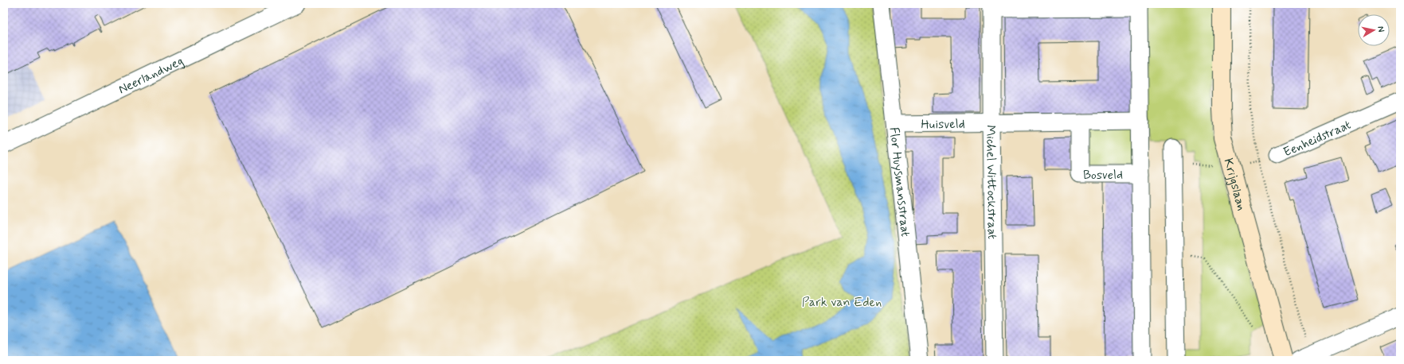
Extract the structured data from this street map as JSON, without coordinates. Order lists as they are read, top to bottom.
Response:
{
  "streets": {
    "street": [
      "Neerlandweg",
      "Huisveld",
      "Eenheidstraat",
      "Bosveld",
      "Flor Huysmansstraat",
      "Michel Wittockstraat",
      "Krijgslaan"
    ]
  },
  "crossings": [
    ["Huisveld", "Flor Huysmansstraat"],
    ["Huisveld", "Michel Wittockstraat"],
    ["Eenheidstraat", "Krijgslaan"]
  ],
  "parks": ["Park van Eden"],
  "north": "right"
}
